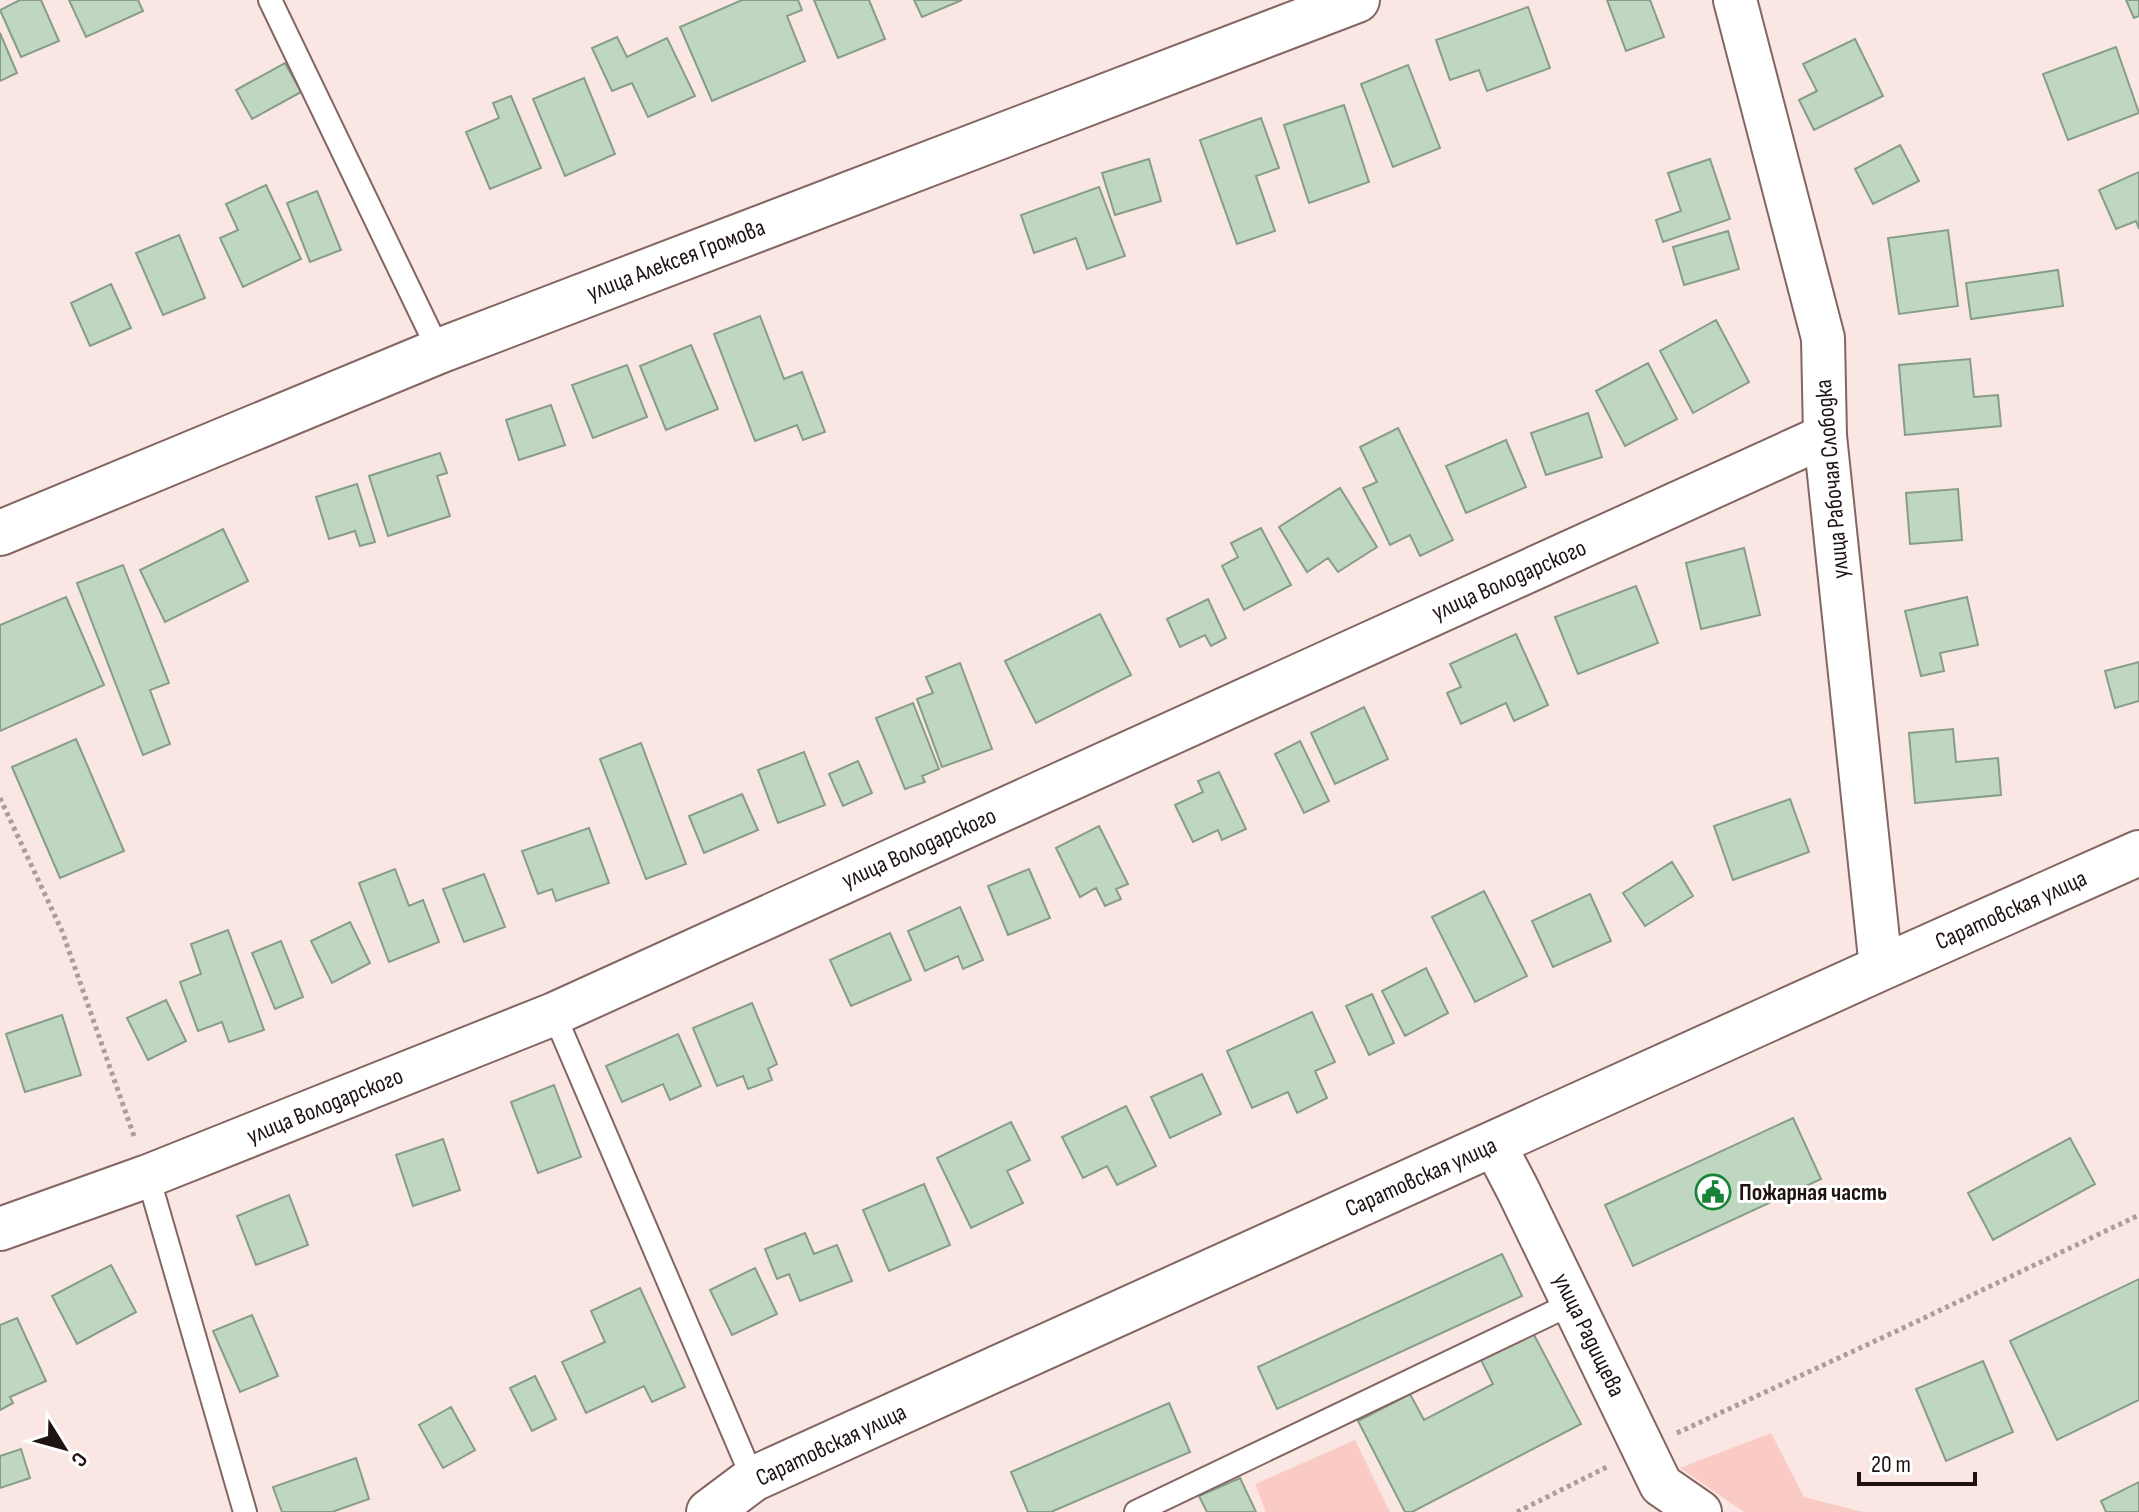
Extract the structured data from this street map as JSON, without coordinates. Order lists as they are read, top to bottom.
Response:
{
  "streets": {
    "street": [
      "улица Алексея Громова",
      "улица Рабочая Слободка",
      "улица Володарского",
      "Саратовская улица",
      "улица Радищева"
    ]
  },
  "crossings": [
    ["улица Рабочая Слободка", "улица Володарского"],
    ["улица Рабочая Слободка", "Саратовская улица"],
    ["Саратовская улица", "улица Радищева"]
  ],
  "places": {
    "public building": ["Пожарная часть"]
  },
  "scale_bar": "20 m",
  "north": "bottom right"
}
